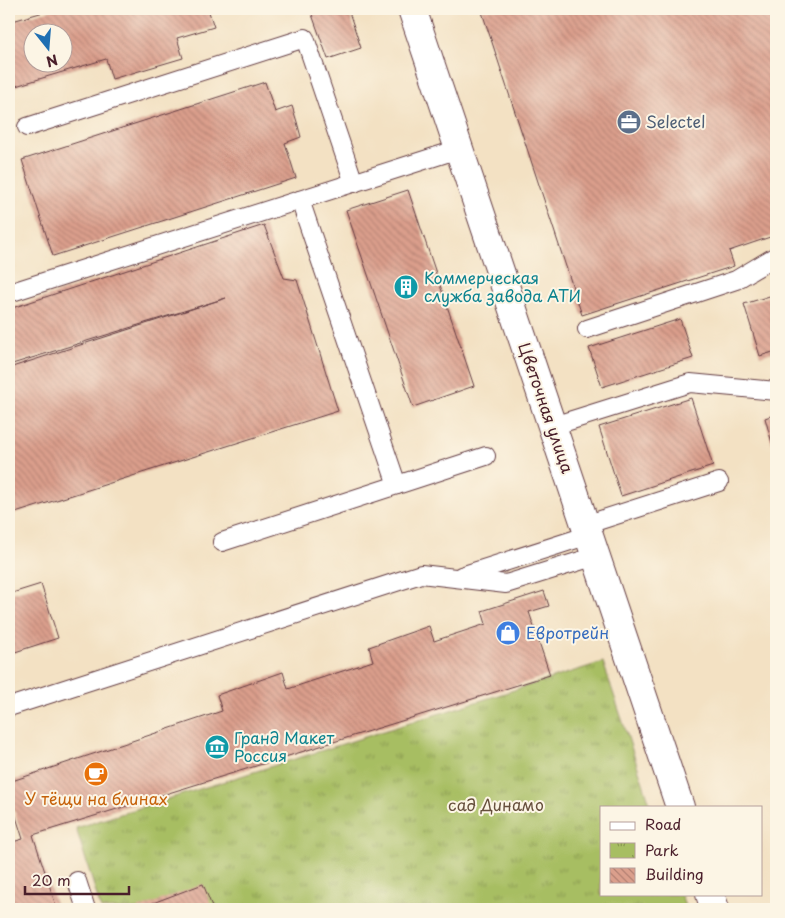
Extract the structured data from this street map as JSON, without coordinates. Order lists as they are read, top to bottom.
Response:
{
  "streets": {
    "street": ["Цветочная улица"]
  },
  "parks": ["сад Динамо"],
  "places": {
    "office": ["Selectel"],
    "building": ["Коммерческая служба завода АТИ"],
    "shop": ["Евротрейн"],
    "museum": ["Гранд Макет Россия"],
    "cafe": ["У тёщи на блинах"]
  },
  "legend": ["Road", "Park", "Building"],
  "scale_bar": "20 m",
  "north": "bottom"
}
